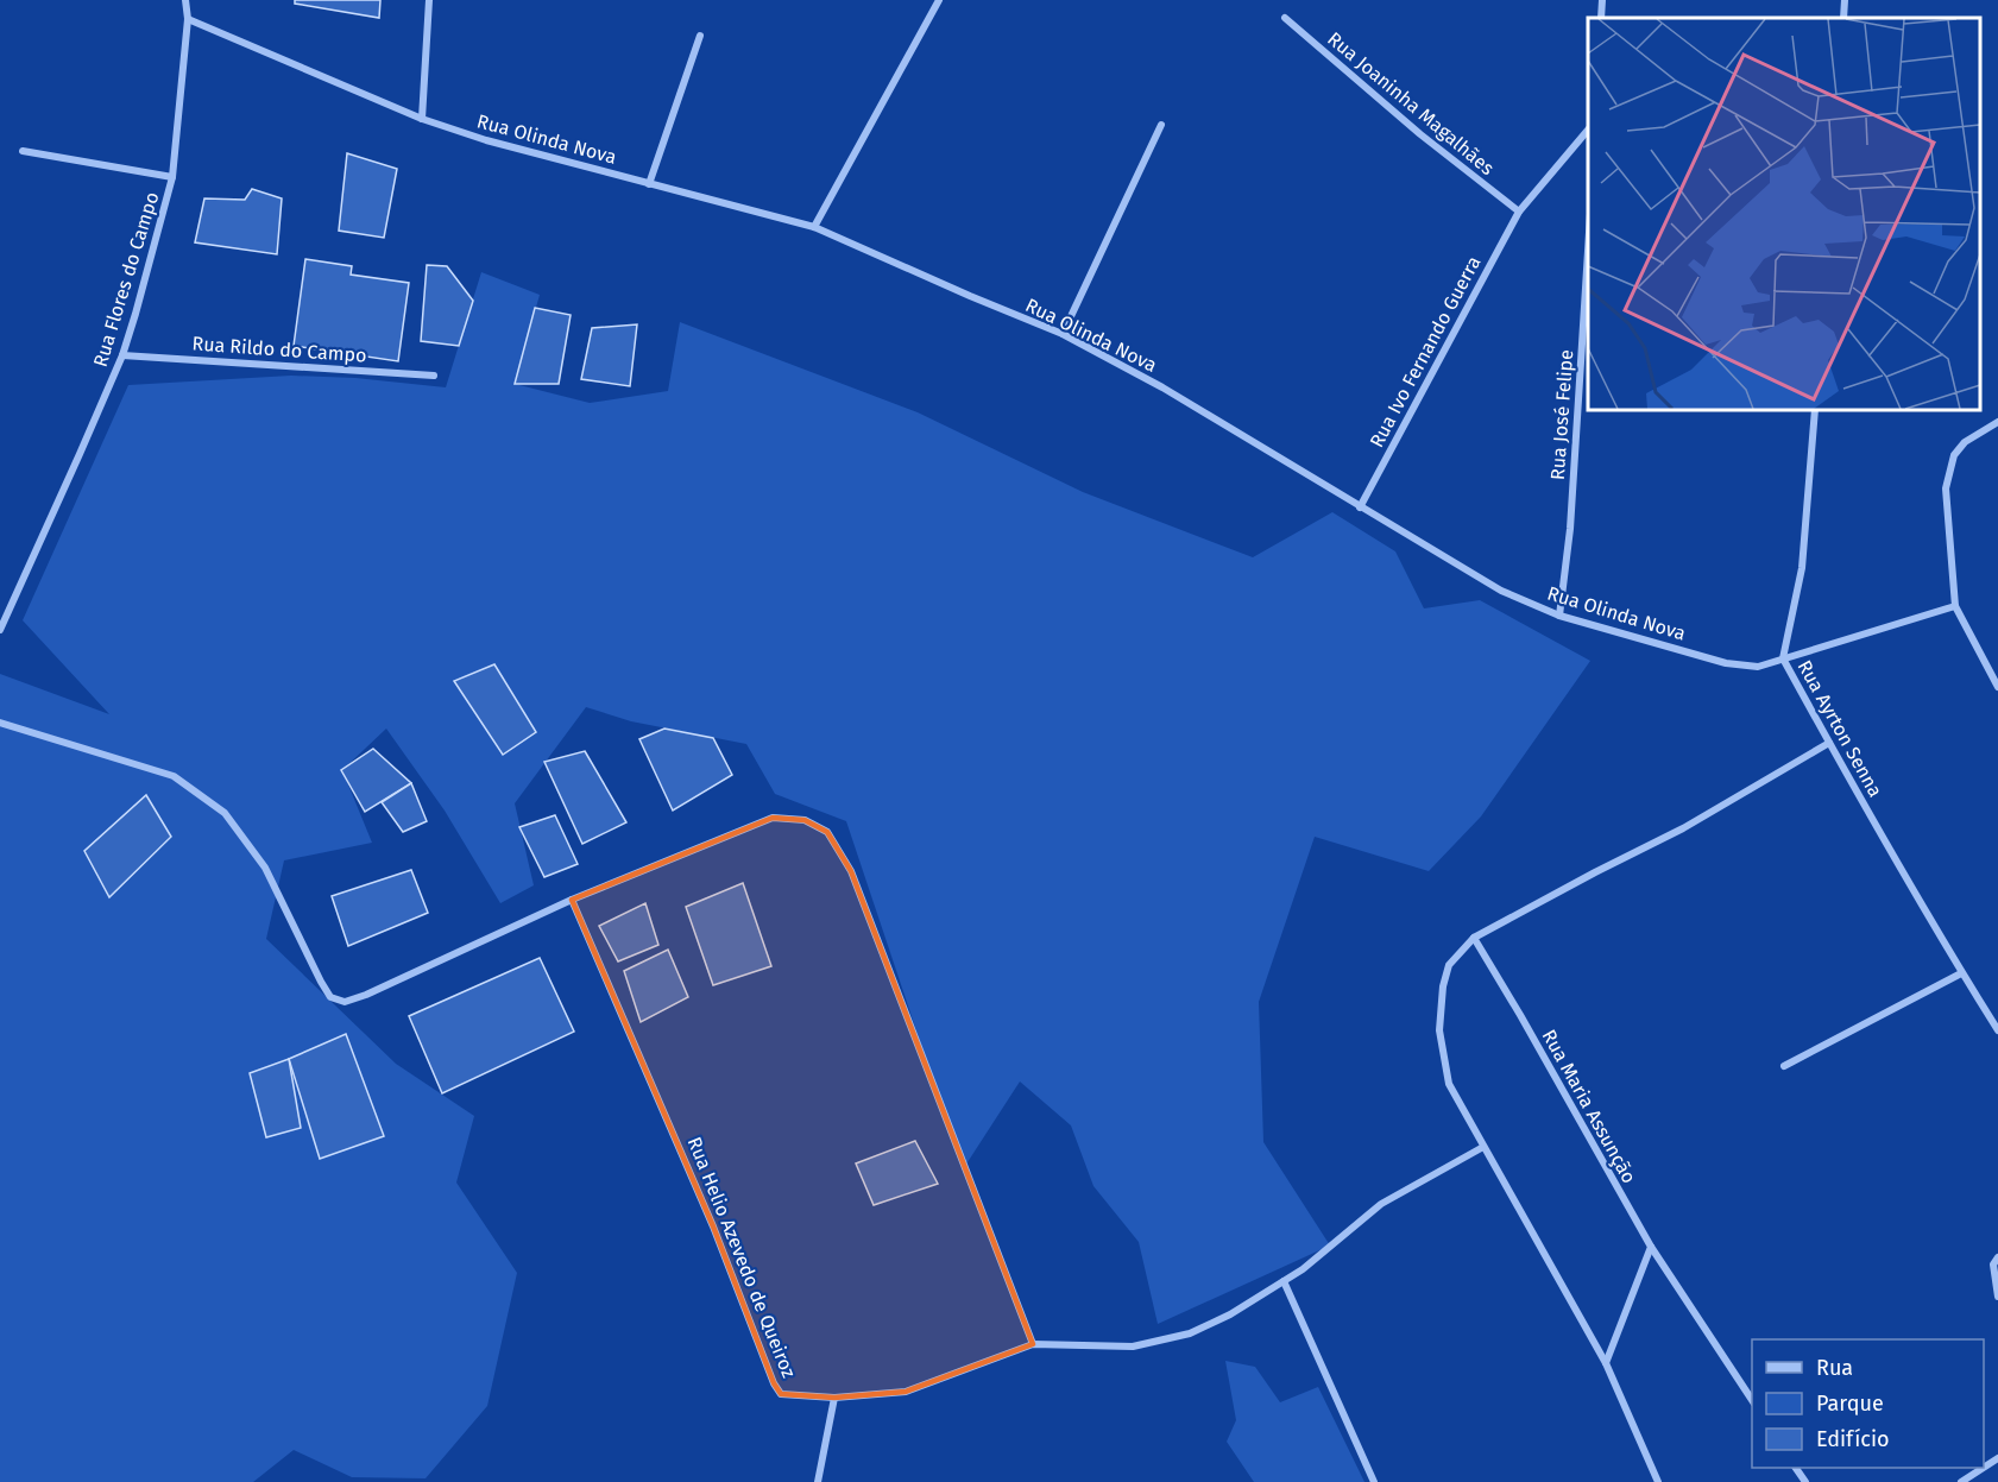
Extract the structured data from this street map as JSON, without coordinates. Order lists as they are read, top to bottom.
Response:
{
  "streets": {
    "street": [
      "Rua Joaninha Magalhães",
      "Rua Olinda Nova",
      "Rua Flores do Campo",
      "Rua Rildo do Campo",
      "Rua Ivo Fernando Guerra",
      "Rua José Felipe",
      "Rua Ayrton Senna",
      "Rua Maria Assunção",
      "Rua Helio Azevedo de Queiroz"
    ]
  },
  "crossings": [
    ["Rua Joaninha Magalhães", "Rua Ivo Fernando Guerra"],
    ["Rua Olinda Nova", "Rua Flores do Campo"],
    ["Rua Olinda Nova", "Rua Ivo Fernando Guerra"],
    ["Rua Olinda Nova", "Rua José Felipe"],
    ["Rua Olinda Nova", "Rua Ayrton Senna"],
    ["Rua Flores do Campo", "Rua Rildo do Campo"]
  ],
  "legend": ["Rua", "Parque", "Edifício"]
}
